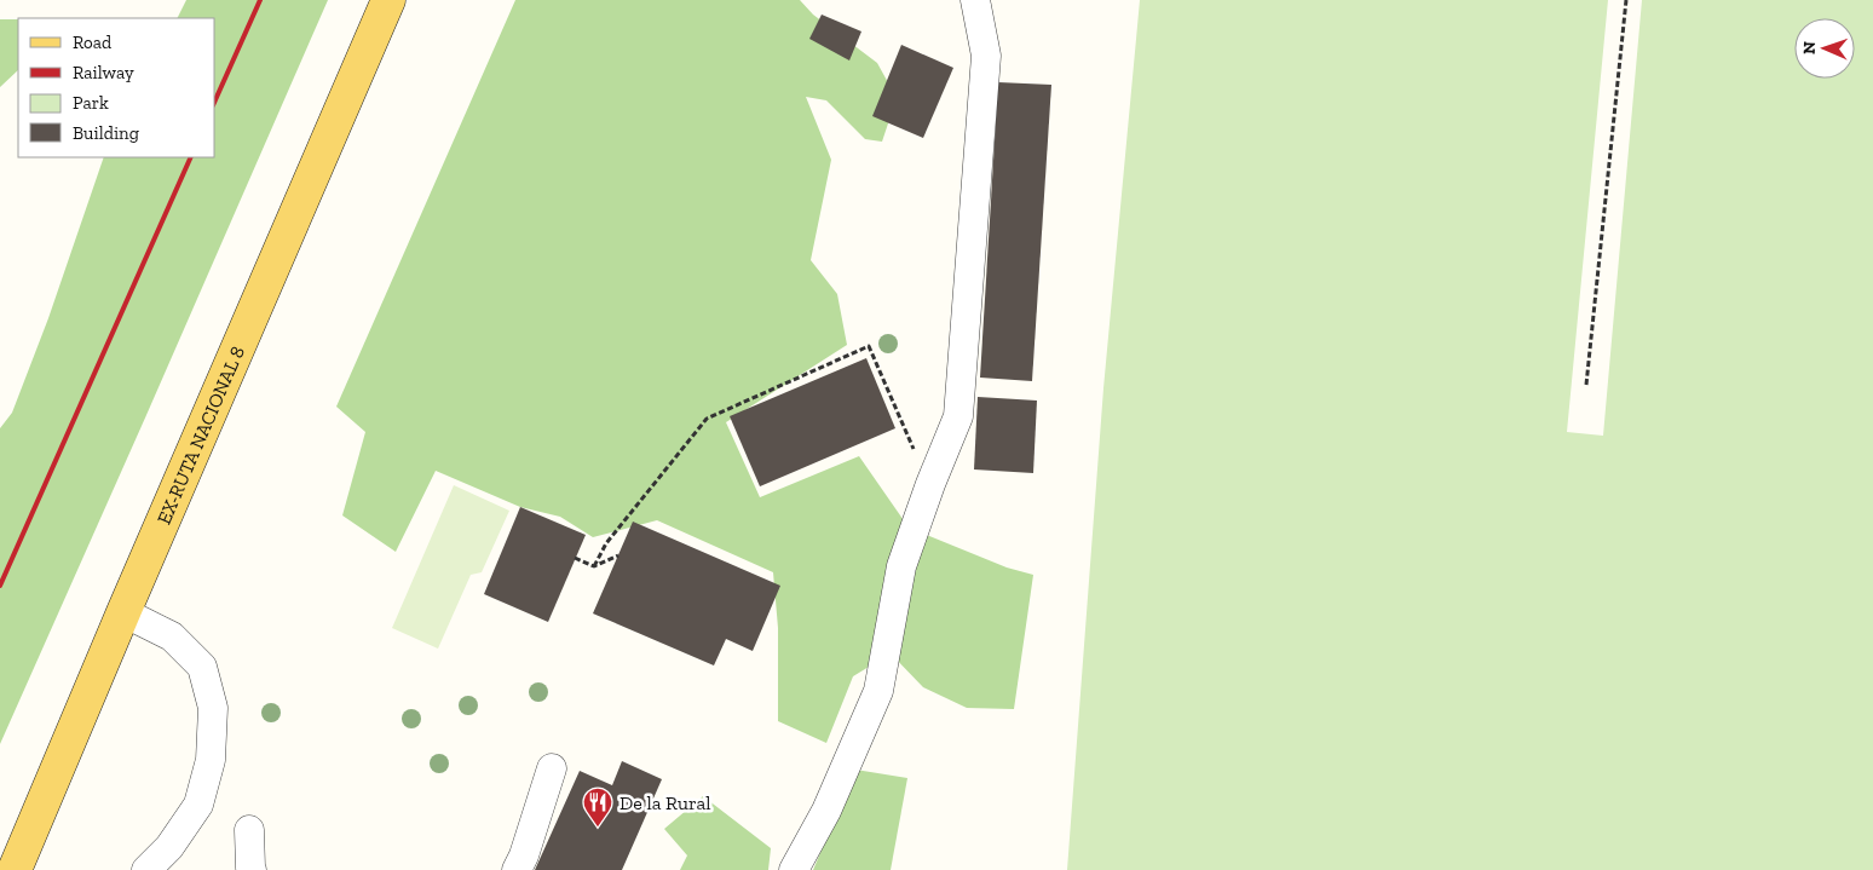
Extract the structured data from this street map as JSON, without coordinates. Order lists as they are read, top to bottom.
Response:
{
  "streets": {
    "main road": ["EX-RUTA NACIONAL 8"]
  },
  "places": {
    "restaurant": ["De la Rural"]
  },
  "legend": [
    "Road",
    "Railway",
    "Park",
    "Building"
  ],
  "north": "left"
}
